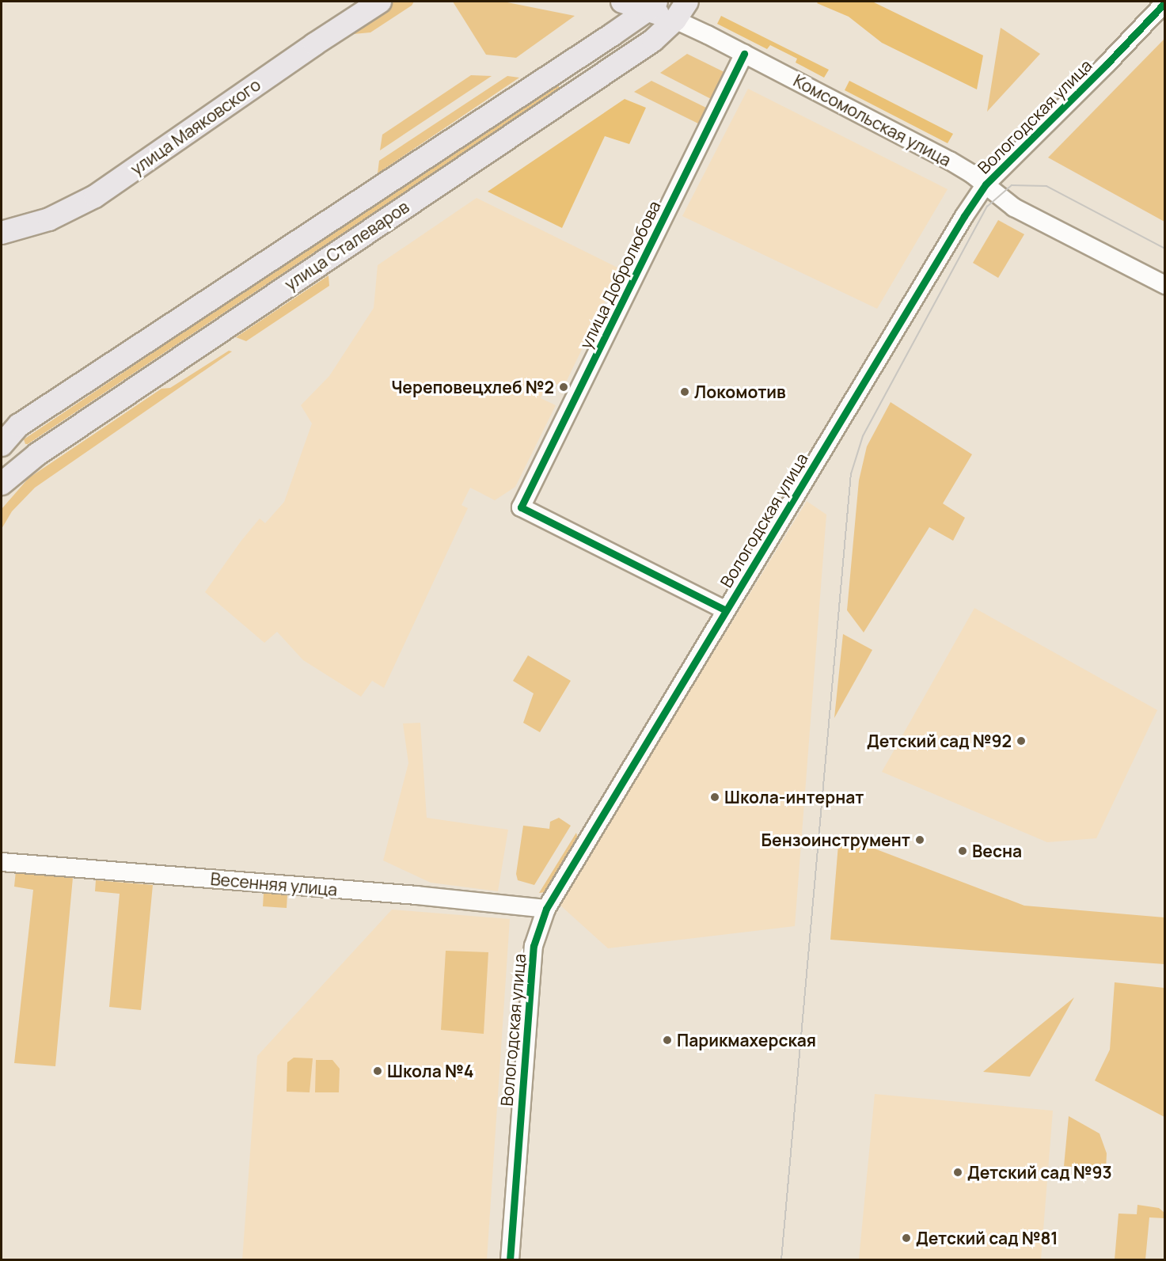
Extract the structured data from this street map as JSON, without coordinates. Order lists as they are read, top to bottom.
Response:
{
  "streets": {
    "main road": ["улица Маяковского", "улица Сталеваров"],
    "street": [
      "Вологодская улица",
      "Комсомольская улица",
      "улица Добролюбова",
      "Весенняя улица"
    ]
  },
  "crossings": [
    ["Вологодская улица", "Комсомольская улица"],
    ["Вологодская улица", "улица Добролюбова"],
    ["Вологодская улица", "Весенняя улица"],
    ["Комсомольская улица", "улица Сталеваров"],
    ["Комсомольская улица", "улица Добролюбова"]
  ],
  "places": [
    "Череповецхлеб №2",
    "Локомотив",
    "Детский сад №92",
    "Школа-интернат",
    "Бензоинструмент",
    "Весна",
    "Парикмахерская",
    "Школа №4",
    "Детский сад №93",
    "Детский сад №81"
  ]
}
